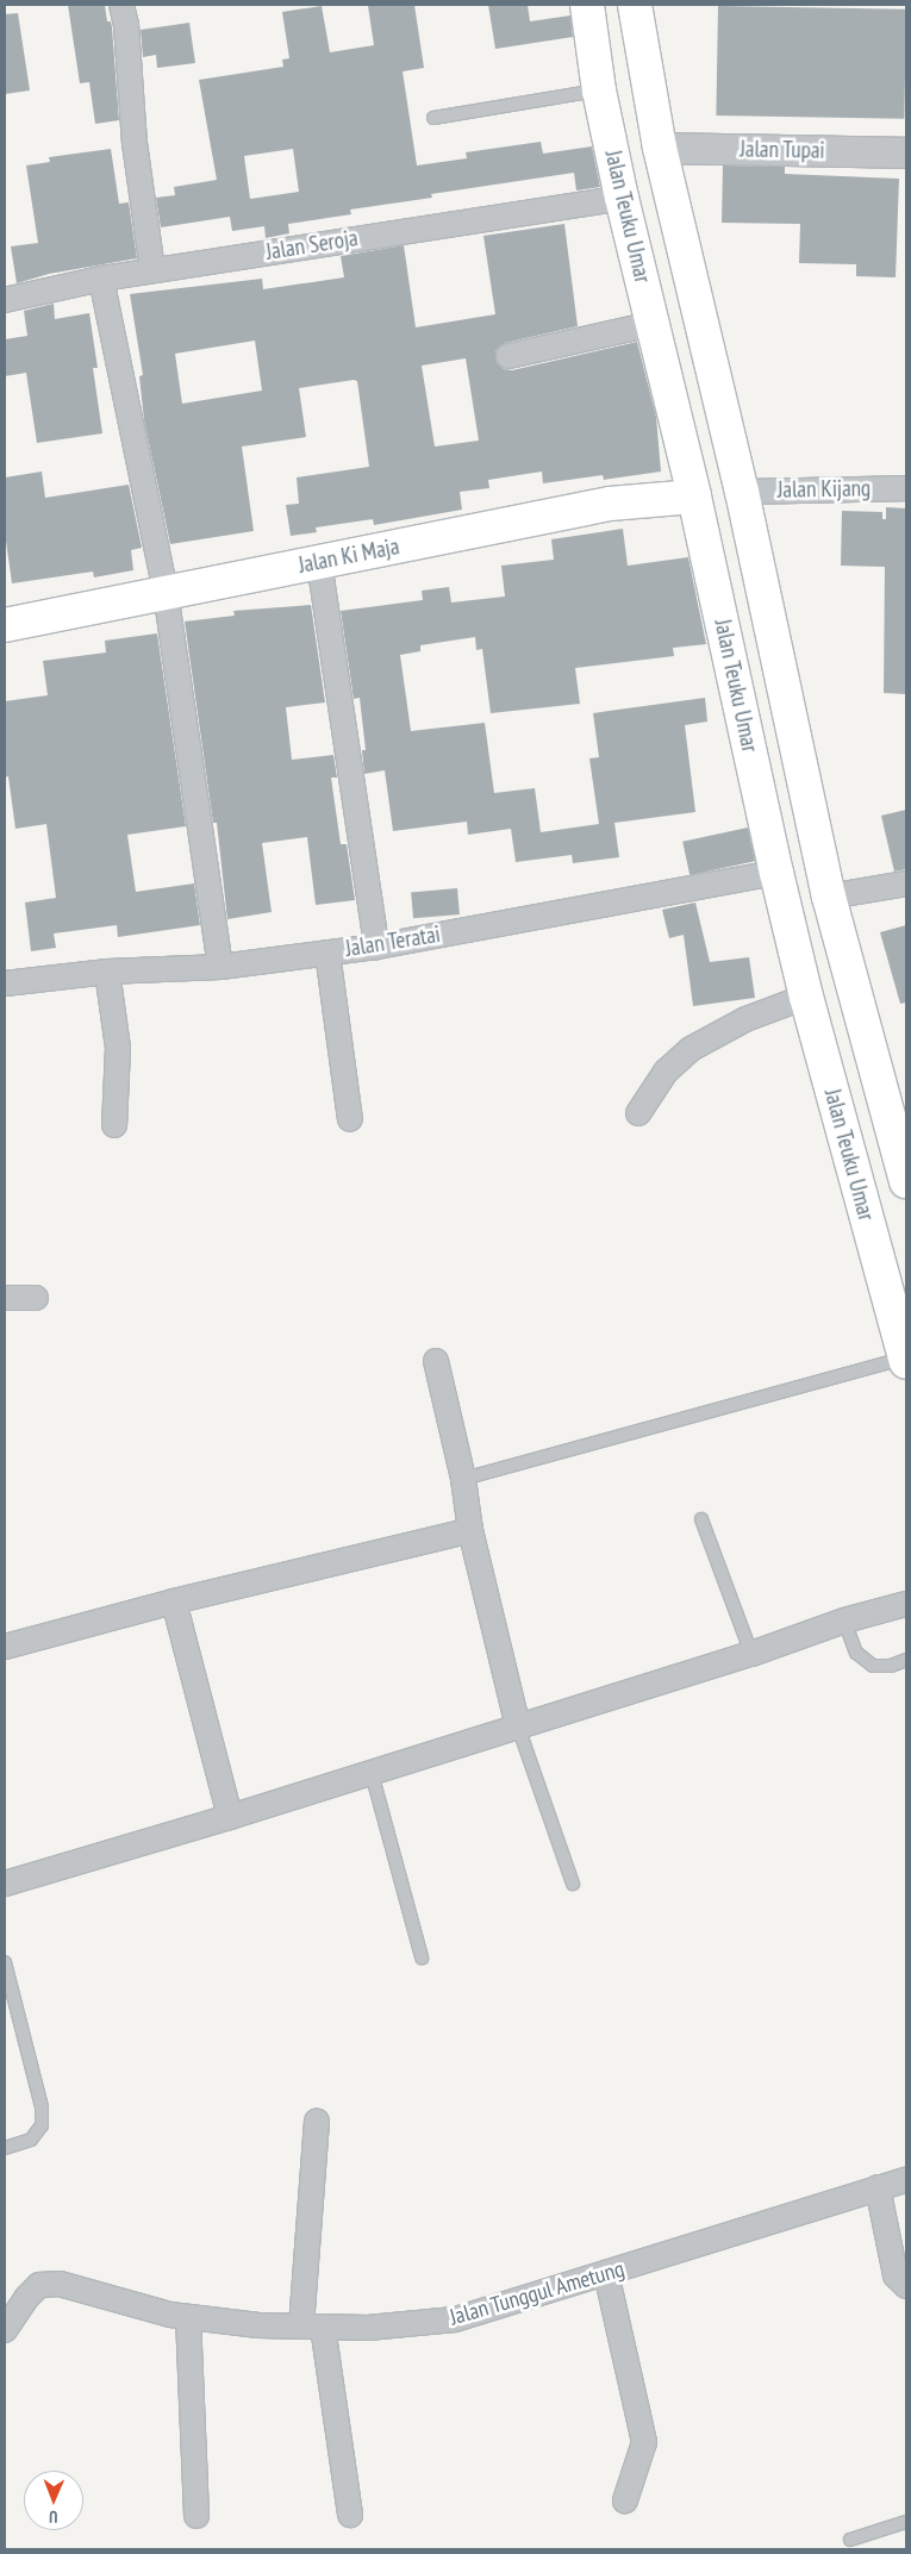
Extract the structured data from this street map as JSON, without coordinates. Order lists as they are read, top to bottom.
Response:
{
  "streets": {
    "main road": ["Jalan Teuku Umar", "Jalan Ki Maja"],
    "street": [
      "Jalan Tupai",
      "Jalan Seroja",
      "Jalan Kijang",
      "Jalan Teratai",
      "Jalan Tunggul Ametung"
    ]
  },
  "crossings": [
    ["Jalan Tupai", "Jalan Teuku Umar"],
    ["Jalan Teuku Umar", "Jalan Seroja"],
    ["Jalan Teuku Umar", "Jalan Kijang"],
    ["Jalan Teuku Umar", "Jalan Ki Maja"],
    ["Jalan Teuku Umar", "Jalan Teratai"]
  ],
  "north": "bottom"
}
